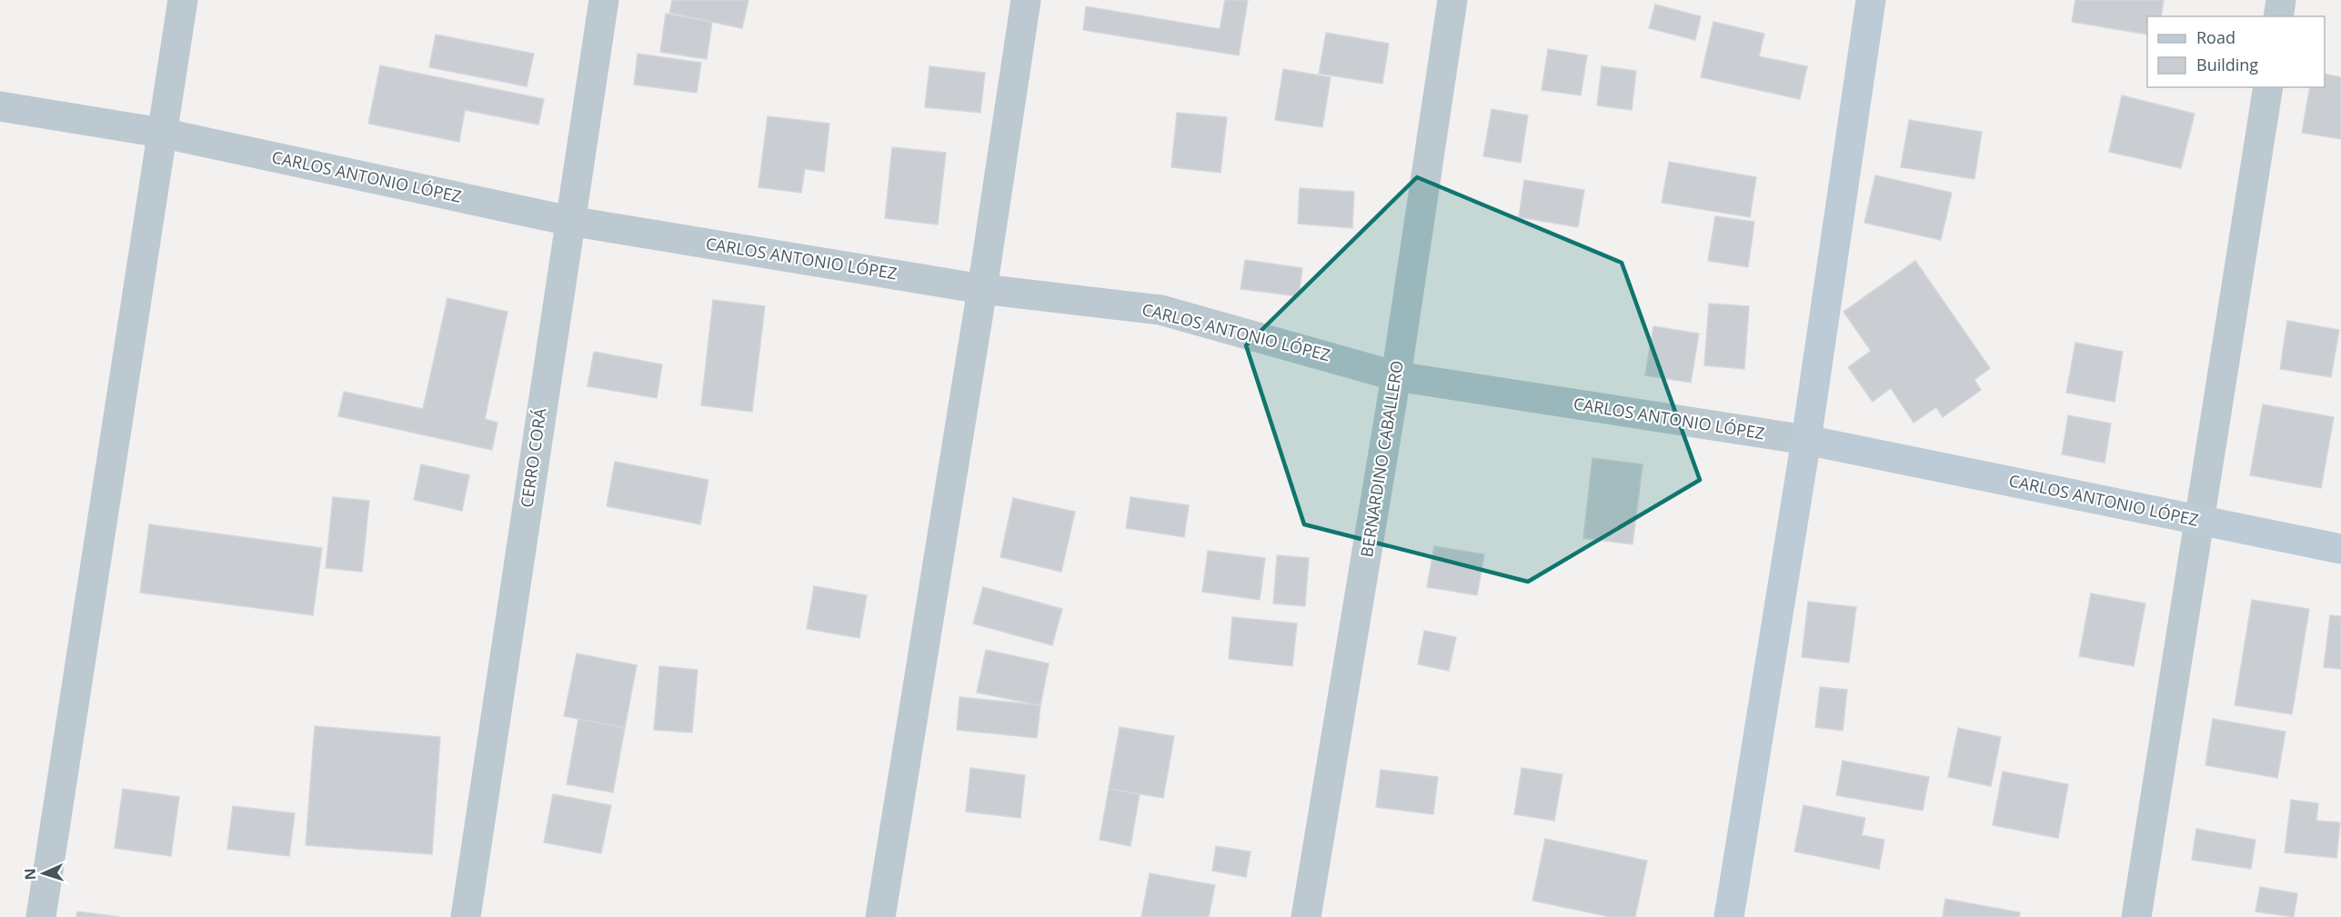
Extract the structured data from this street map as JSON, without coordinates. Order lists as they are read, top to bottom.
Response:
{
  "streets": {
    "street": ["CARLOS ANTONIO LÓPEZ", "CERRO CORÁ", "BERNARDINO CABALLERO"]
  },
  "crossings": [
    ["CARLOS ANTONIO LÓPEZ", "CERRO CORÁ"],
    ["CARLOS ANTONIO LÓPEZ", "BERNARDINO CABALLERO"]
  ],
  "legend": ["Road", "Building"],
  "north": "left"
}
